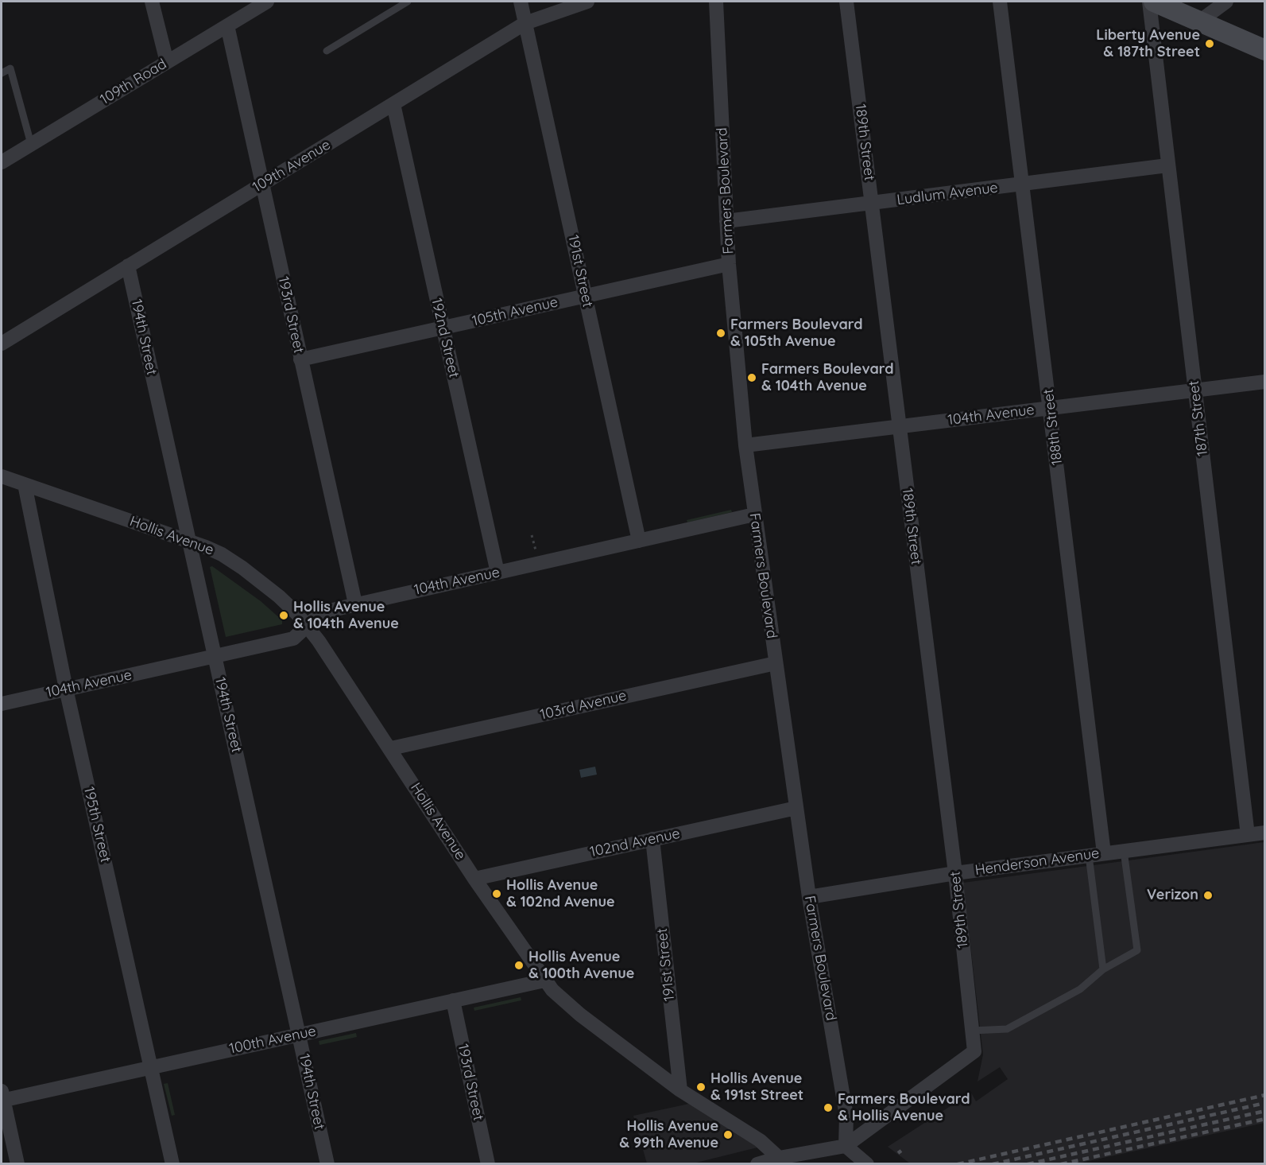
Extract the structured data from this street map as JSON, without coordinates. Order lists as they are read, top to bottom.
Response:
{
  "streets": {
    "street": [
      "109th Road",
      "189th Street",
      "109th Avenue",
      "Farmers Boulevard",
      "Ludlum Avenue",
      "191st Street",
      "105th Avenue",
      "193rd Street",
      "194th Street",
      "192nd Street",
      "104th Avenue",
      "187th Street",
      "188th Street",
      "Hollis Avenue",
      "103rd Avenue",
      "195th Street",
      "102nd Avenue",
      "Henderson Avenue",
      "100th Avenue"
    ]
  },
  "crossings": [
    ["109th Road", "193rd Street"],
    ["189th Street", "Farmers Boulevard"],
    ["189th Street", "Ludlum Avenue"],
    ["189th Street", "104th Avenue"],
    ["189th Street", "Henderson Avenue"],
    ["109th Avenue", "191st Street"],
    ["109th Avenue", "193rd Street"],
    ["109th Avenue", "194th Street"],
    ["109th Avenue", "192nd Street"],
    ["Farmers Boulevard", "Ludlum Avenue"],
    ["Farmers Boulevard", "105th Avenue"],
    ["Farmers Boulevard", "104th Avenue"],
    ["Farmers Boulevard", "103rd Avenue"],
    ["Farmers Boulevard", "102nd Avenue"],
    ["Farmers Boulevard", "Henderson Avenue"],
    ["Ludlum Avenue", "187th Street"],
    ["Ludlum Avenue", "188th Street"],
    ["191st Street", "105th Avenue"],
    ["191st Street", "104th Avenue"],
    ["191st Street", "Hollis Avenue"],
    ["191st Street", "102nd Avenue"],
    ["105th Avenue", "193rd Street"],
    ["105th Avenue", "192nd Street"],
    ["193rd Street", "104th Avenue"],
    ["193rd Street", "100th Avenue"],
    ["194th Street", "104th Avenue"],
    ["194th Street", "Hollis Avenue"],
    ["194th Street", "100th Avenue"],
    ["192nd Street", "104th Avenue"],
    ["104th Avenue", "187th Street"],
    ["104th Avenue", "188th Street"],
    ["104th Avenue", "Hollis Avenue"],
    ["104th Avenue", "195th Street"],
    ["187th Street", "Henderson Avenue"],
    ["188th Street", "Henderson Avenue"],
    ["Hollis Avenue", "103rd Avenue"],
    ["Hollis Avenue", "195th Street"],
    ["Hollis Avenue", "102nd Avenue"],
    ["Hollis Avenue", "100th Avenue"],
    ["195th Street", "100th Avenue"]
  ],
  "places": [
    "Liberty Avenue & 187th Street",
    "Farmers Boulevard & 105th Avenue",
    "Farmers Boulevard & 104th Avenue",
    "Hollis Avenue & 104th Avenue",
    "Hollis Avenue & 102nd Avenue",
    "Verizon",
    "Hollis Avenue & 100th Avenue",
    "Hollis Avenue & 191st Street",
    "Farmers Boulevard & Hollis Avenue",
    "Hollis Avenue & 99th Avenue"
  ]
}
